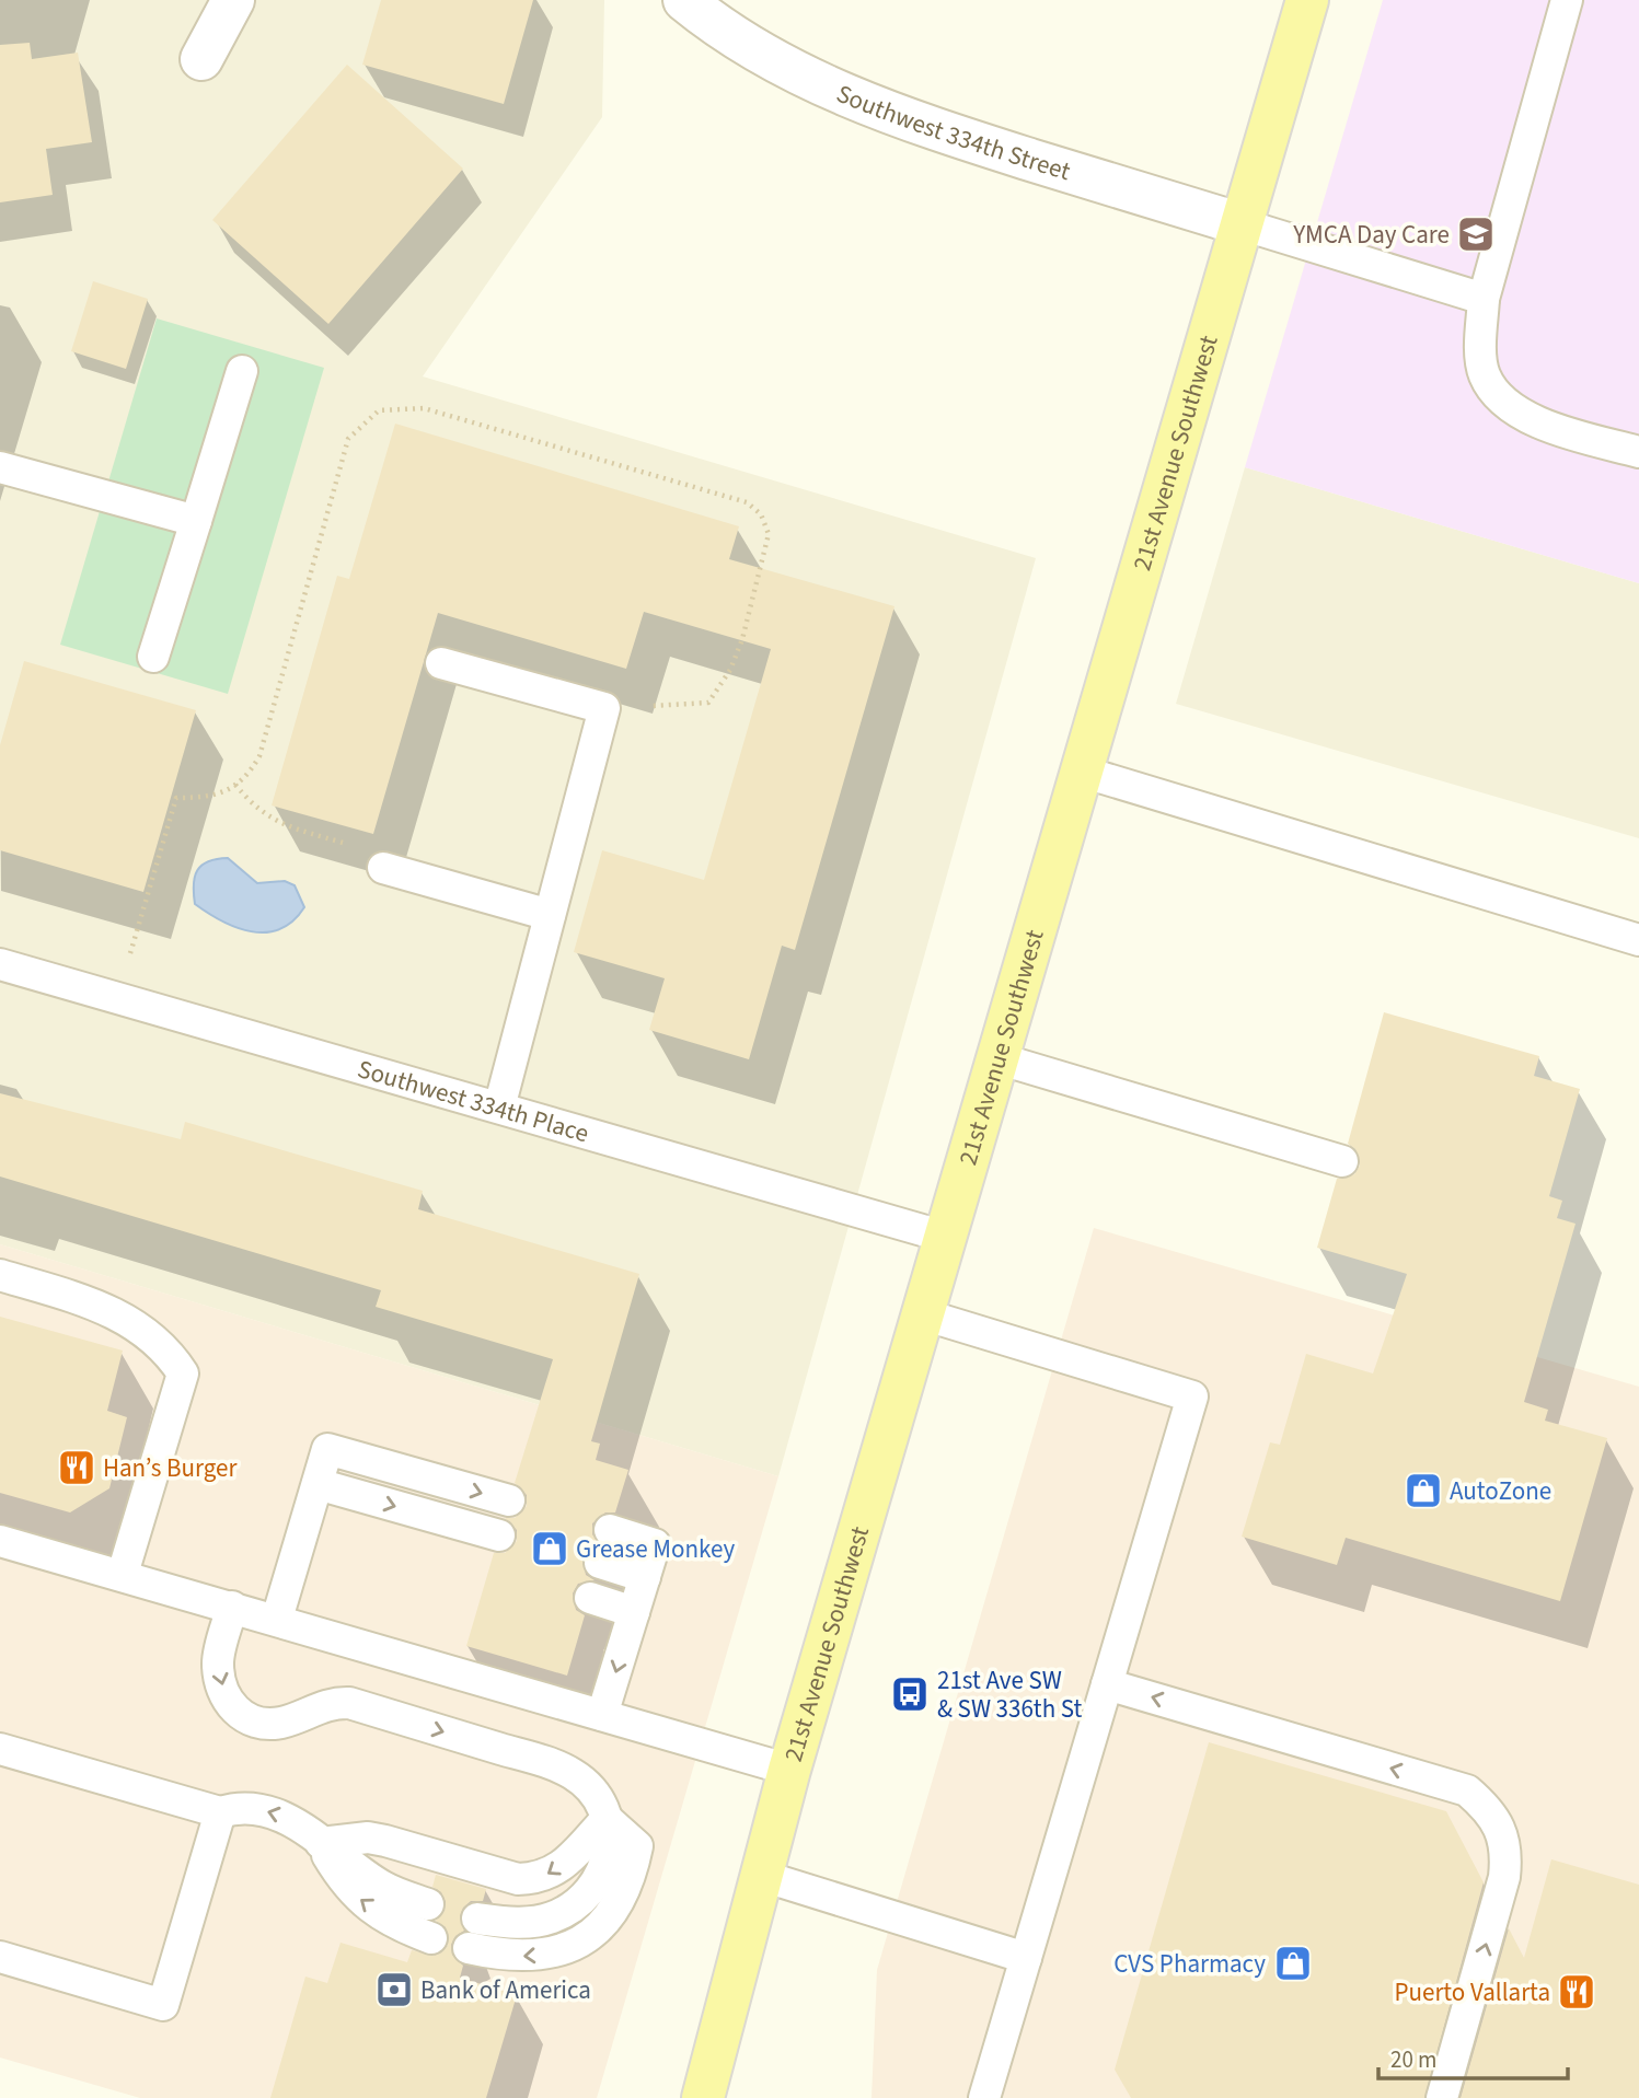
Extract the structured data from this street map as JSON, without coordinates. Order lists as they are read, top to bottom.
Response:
{
  "streets": {
    "main road": ["21st Avenue Southwest"],
    "street": ["Southwest 334th Street"],
    "lane": ["Southwest 334th Place"]
  },
  "crossings": [
    ["Southwest 334th Street", "21st Avenue Southwest"],
    ["21st Avenue Southwest", "Southwest 334th Place"]
  ],
  "places": {
    "school or university": ["YMCA Day Care"],
    "restaurant": ["Han’s Burger", "Puerto Vallarta"],
    "shop": ["AutoZone", "Grease Monkey", "CVS Pharmacy"],
    "bus stop": ["21st Ave SW & SW 336th St"],
    "bank": ["Bank of America"]
  },
  "scale_bar": "20 m"
}
